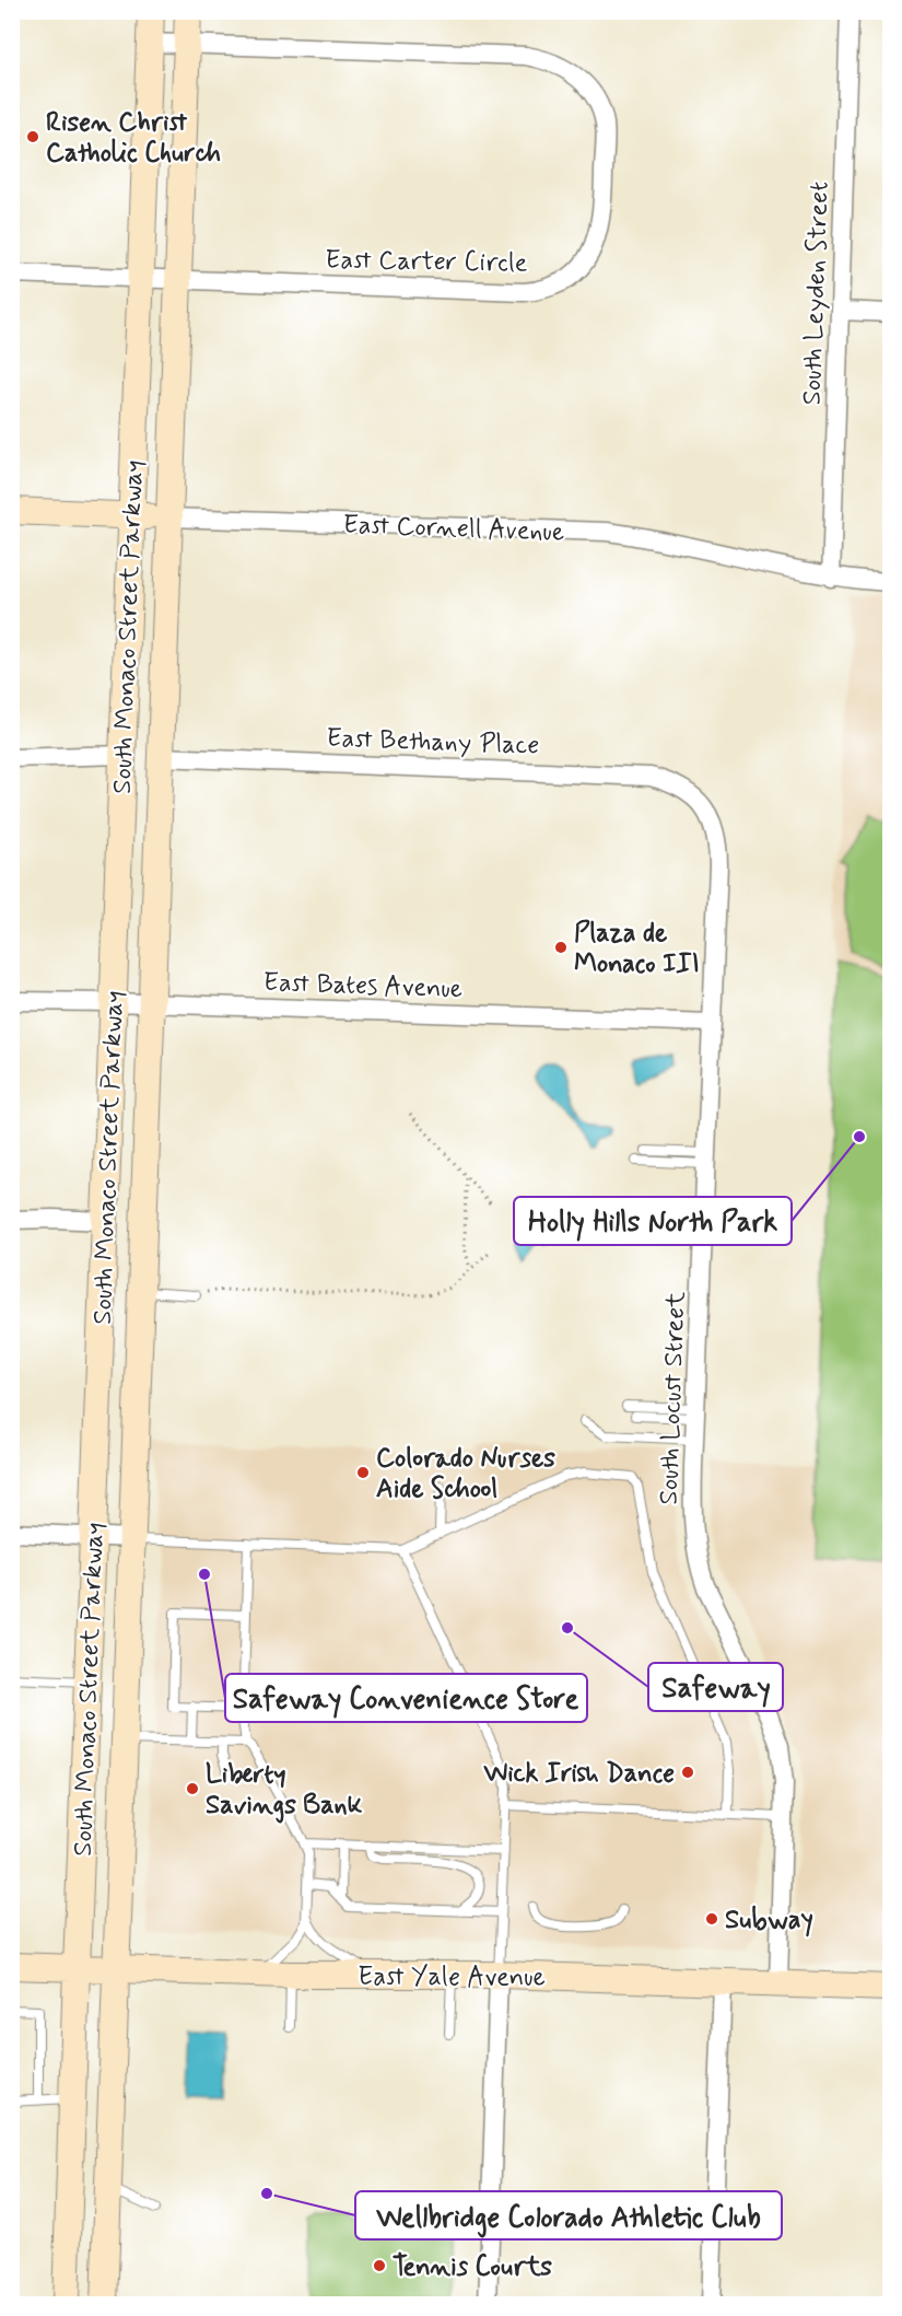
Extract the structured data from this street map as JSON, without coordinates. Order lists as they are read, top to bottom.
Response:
{
  "streets": {
    "main road": ["East Cornell Avenue", "South Monaco Street Parkway", "East Yale Avenue"],
    "street": [
      "East Carter Circle",
      "South Leyden Street",
      "East Bethany Place",
      "East Bates Avenue",
      "South Locust Street"
    ]
  },
  "crossings": [
    ["East Carter Circle", "South Monaco Street Parkway"],
    ["South Leyden Street", "East Cornell Avenue"],
    ["East Cornell Avenue", "South Monaco Street Parkway"],
    ["South Monaco Street Parkway", "East Bethany Place"],
    ["South Monaco Street Parkway", "East Bates Avenue"],
    ["South Monaco Street Parkway", "East Yale Avenue"],
    ["East Bethany Place", "South Locust Street"],
    ["East Bates Avenue", "South Locust Street"],
    ["South Locust Street", "East Yale Avenue"]
  ],
  "places": [
    "Risen Christ Catholic Church",
    "Plaza de Monaco III",
    "Holly Hills North Park",
    "Colorado Nurses Aide School",
    "Safeway Convenience Store",
    "Safeway",
    "Wick Irish Dance",
    "Liberty Savings Bank",
    "Subway",
    "Wellbridge Colorado Athletic Club",
    "Tennis Courts"
  ]
}
